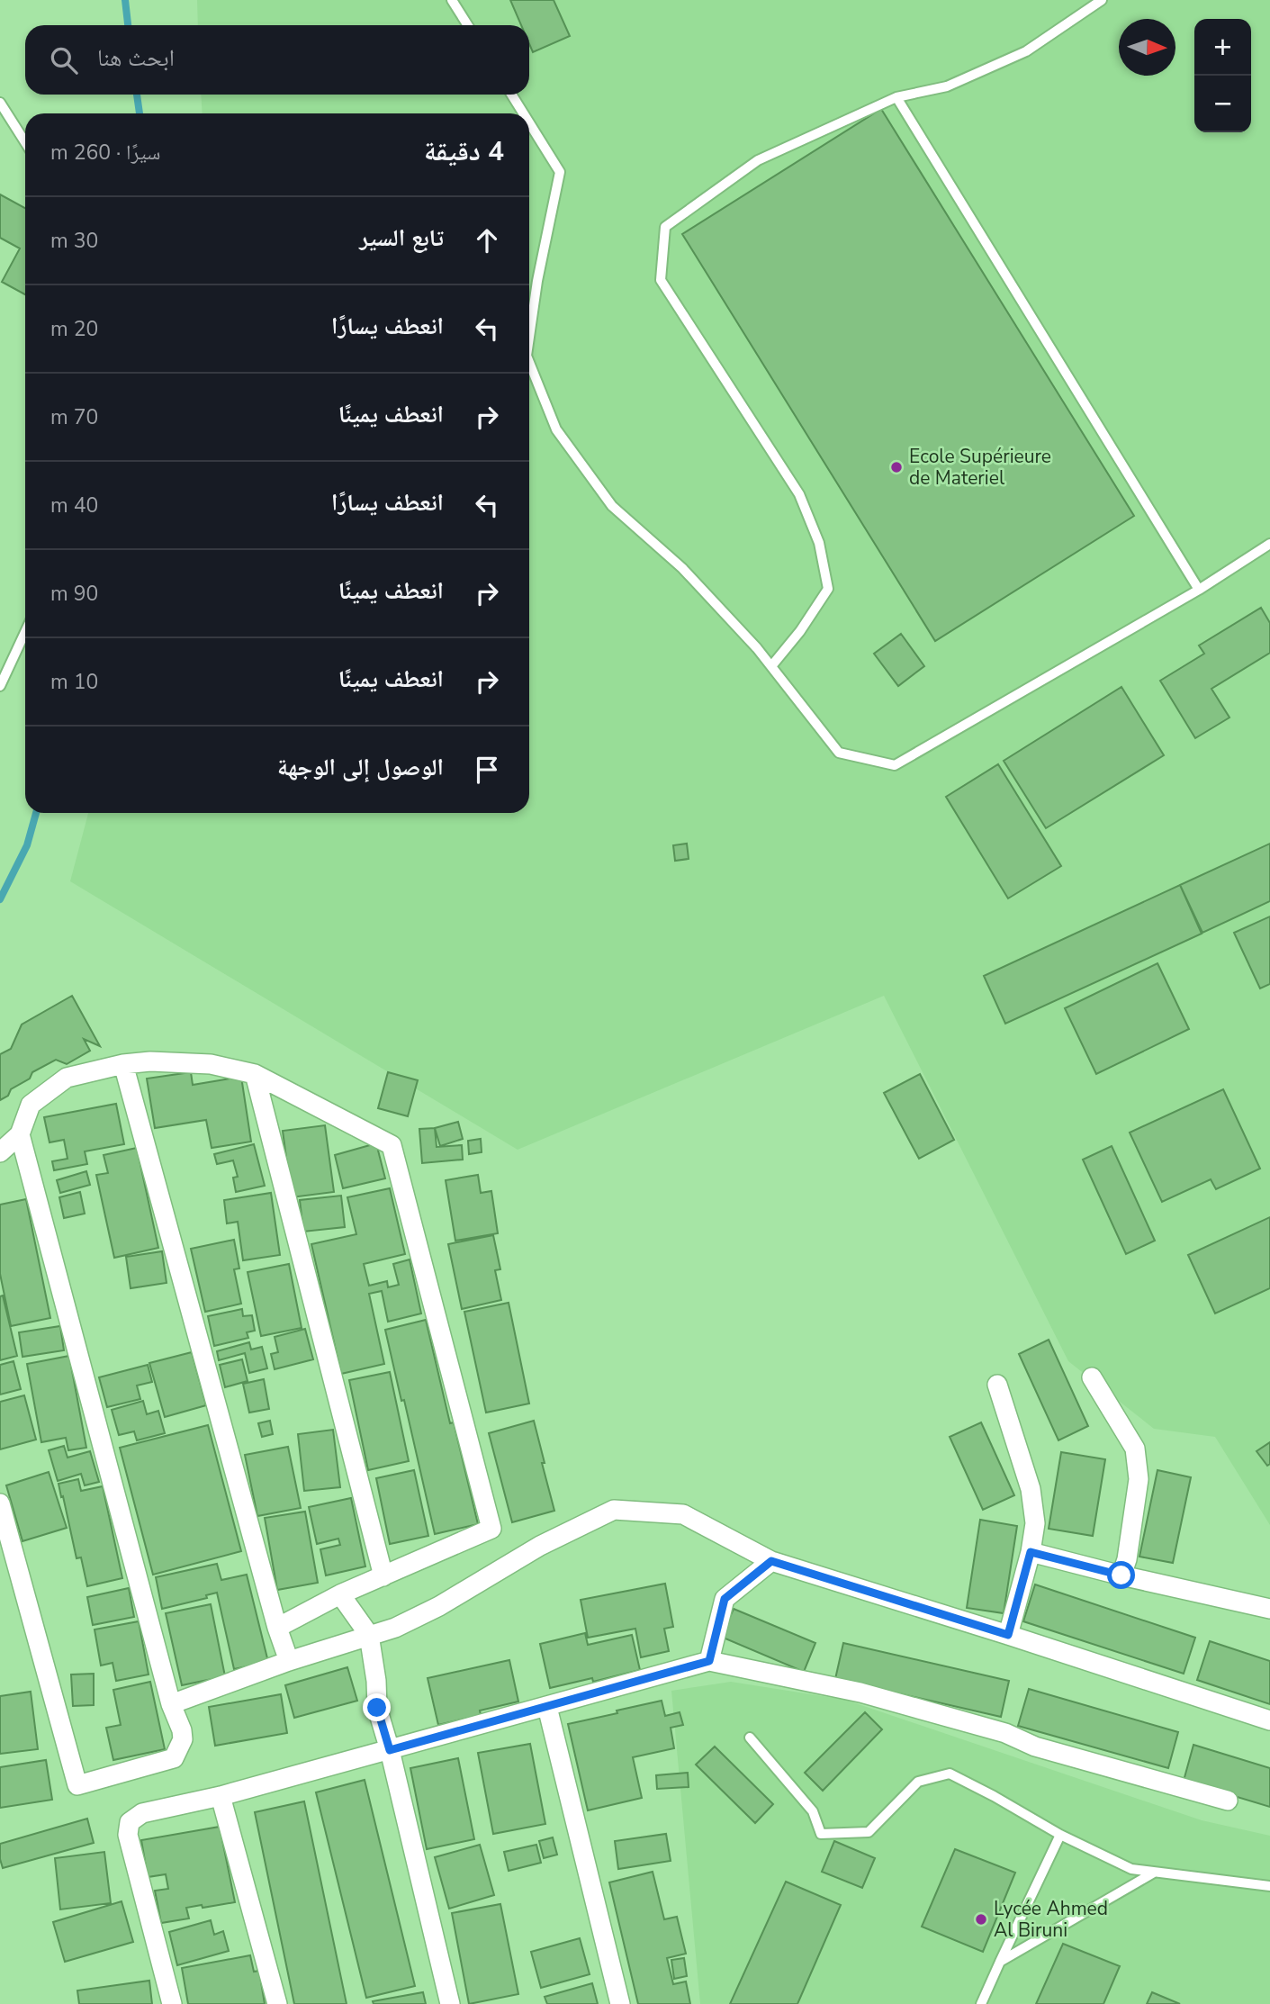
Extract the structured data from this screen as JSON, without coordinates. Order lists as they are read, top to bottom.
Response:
{
  "places": ["Ecole Supérieure de Materiel", "Lycée Ahmed Al Biruni"],
  "north": "right",
  "page": {
    "map_buttons": ["+", "−"],
    "search": "ابحث هنا",
    "heading": ["4 دقيقة", "سيرًا · 260 m"],
    "list": [
      ["تابع السير", "30 m"],
      ["انعطف يسارًا", "20 m"],
      ["انعطف يمينًا", "70 m"],
      ["انعطف يسارًا", "40 m"],
      ["انعطف يمينًا", "90 m"],
      ["انعطف يمينًا", "10 m"],
      "الوصول إلى الوجهة"
    ]
  }
}
